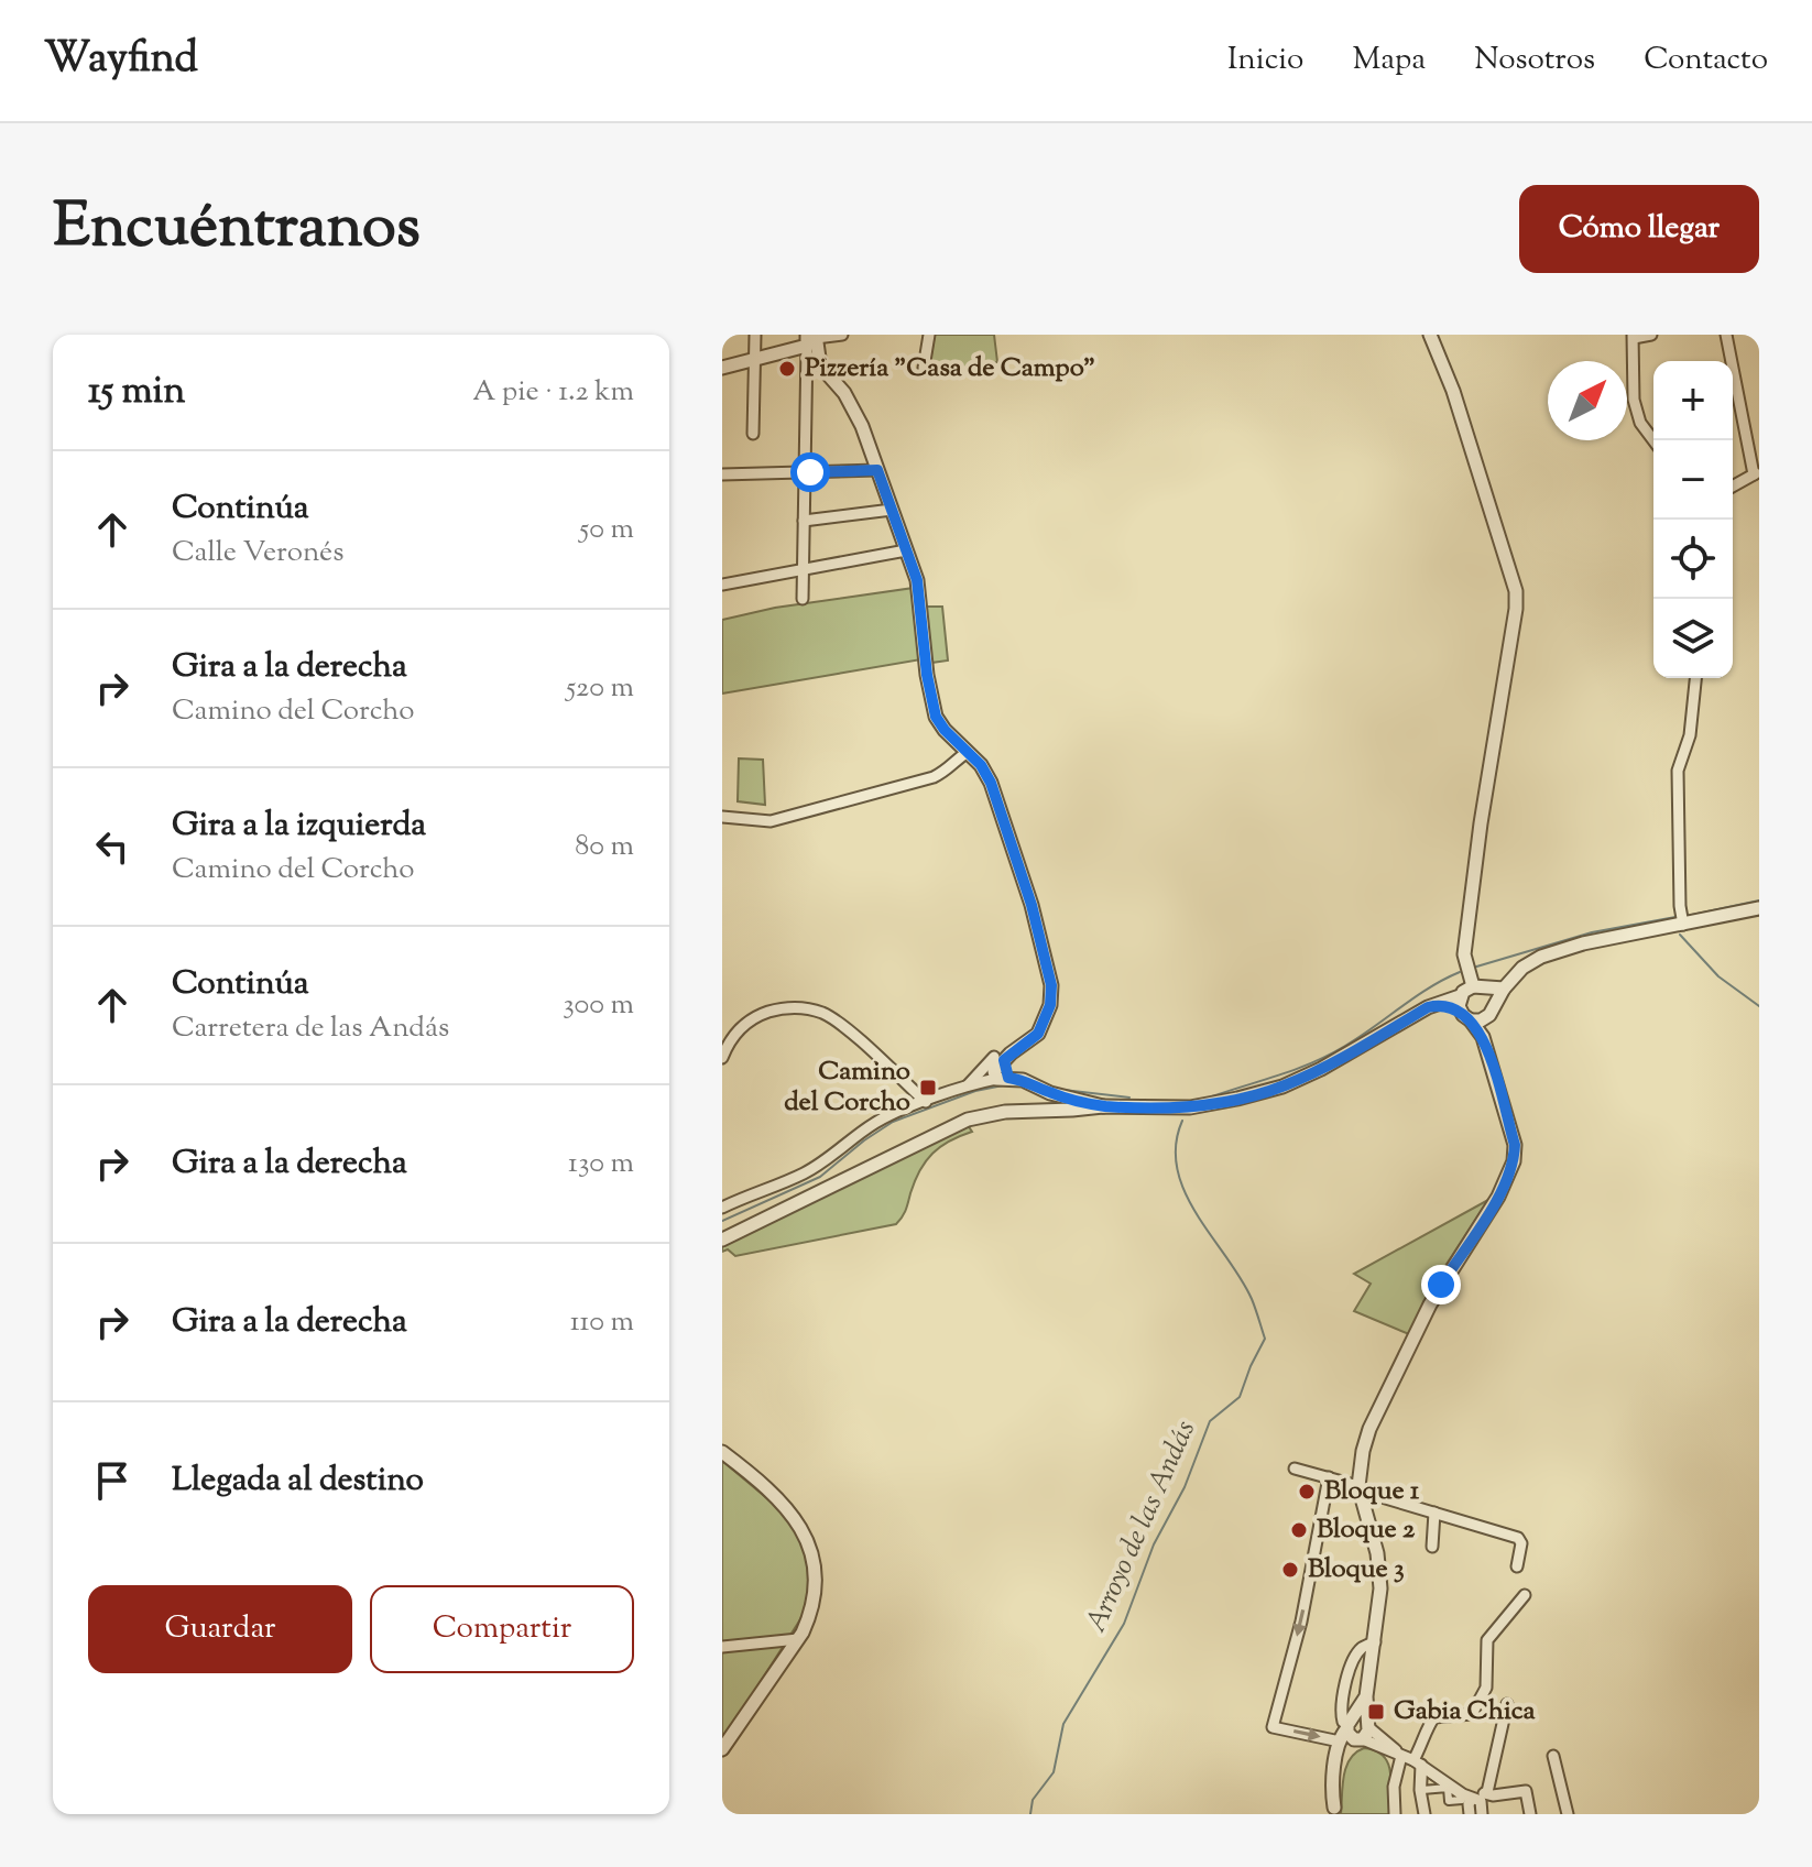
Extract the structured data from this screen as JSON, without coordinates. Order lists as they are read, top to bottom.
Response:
{
  "water": ["Arroyo de las Andás"],
  "places": {
    "other": [
      "Pizzería \"Casa de Campo\"",
      "Bloque 1",
      "Bloque 2",
      "Bloque 3"
    ],
    "transit": ["Camino del Corcho", "Gabia Chica"]
  },
  "north": "top right",
  "page": {
    "header": "Wayfind",
    "nav": [
      "Inicio",
      "Mapa",
      "Nosotros",
      "Contacto"
    ],
    "title": "Encuéntranos",
    "buttons": [
      "Cómo llegar",
      ["Guardar", "Compartir"]
    ],
    "heading": ["15 min", "A pie · 1.2 km"],
    "map_buttons": ["+", "−"],
    "list": [
      ["Continúa", "Calle Veronés", "50 m"],
      ["Gira a la derecha", "Camino del Corcho", "520 m"],
      ["Gira a la izquierda", "Camino del Corcho", "80 m"],
      ["Continúa", "Carretera de las Andás", "300 m"],
      ["Gira a la derecha", "130 m"],
      ["Gira a la derecha", "110 m"],
      "Llegada al destino"
    ]
  }
}
